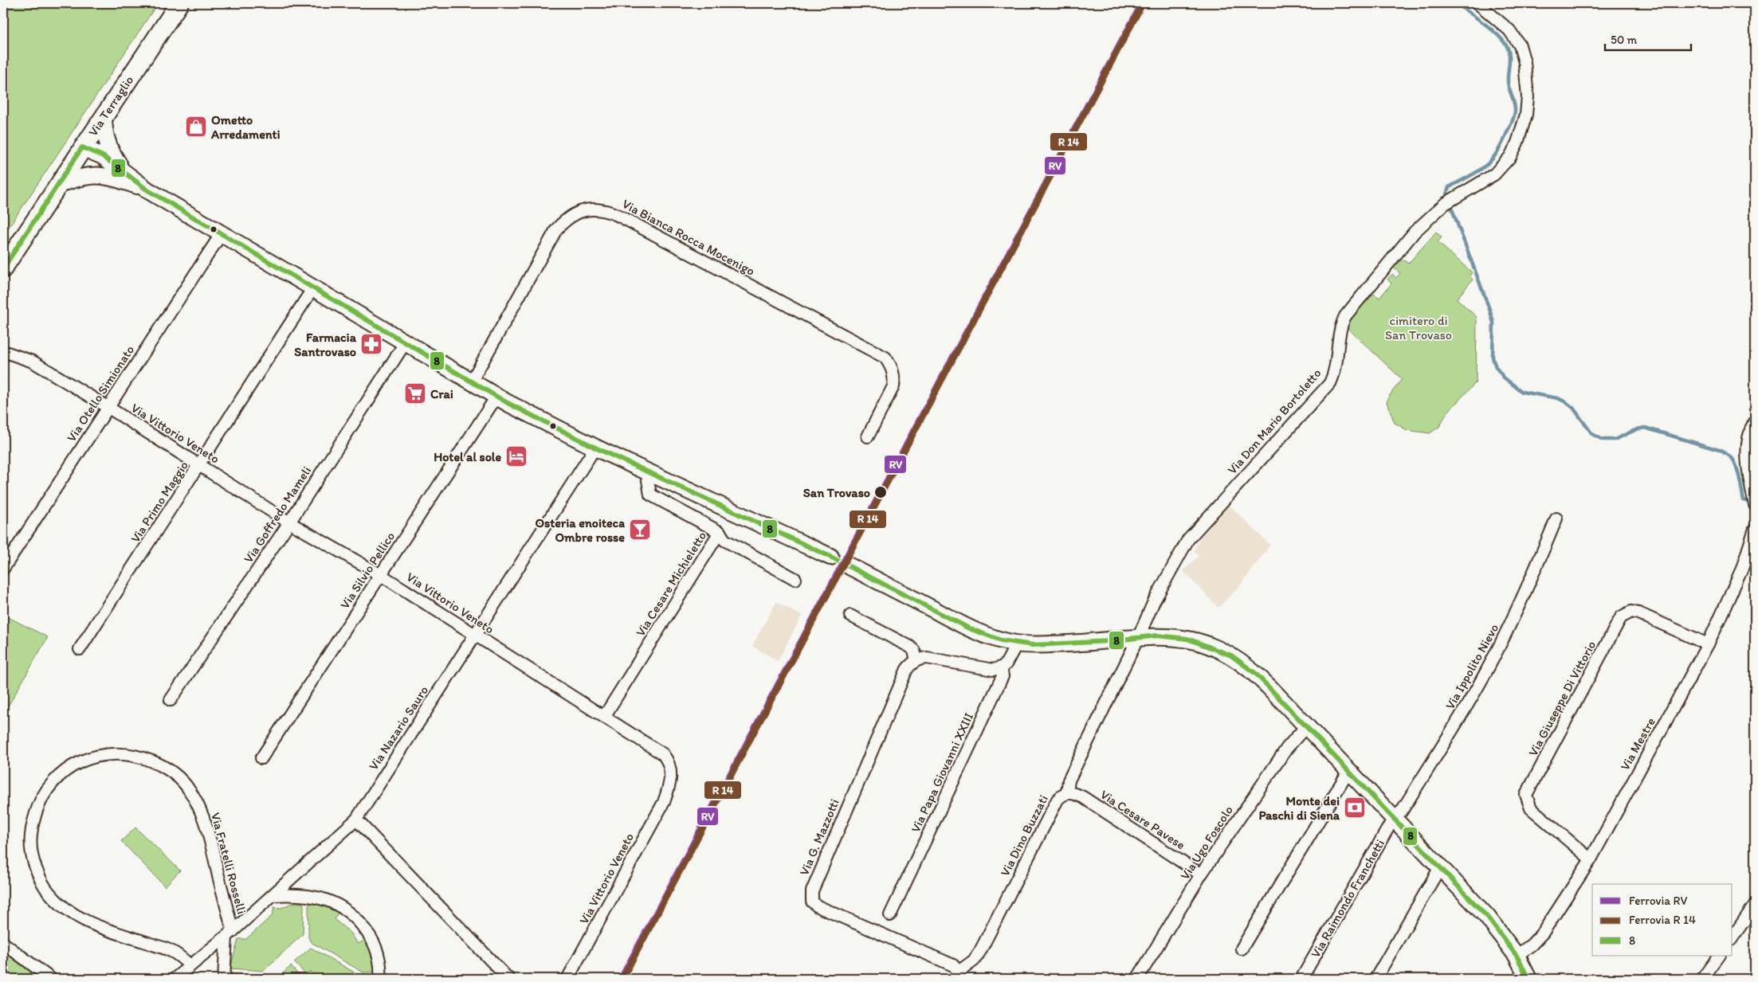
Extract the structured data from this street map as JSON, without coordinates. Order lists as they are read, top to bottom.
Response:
{
  "streets": {
    "main road": ["Via Terraglio"],
    "street": [
      "Via Bianca Rocca Mocenigo",
      "Via Otello Simionato",
      "Via Don Mario Bortoletto",
      "Via Vittorio Veneto",
      "Via Primo Maggio",
      "Via Goffredo Mameli",
      "Via Silvio Pellico",
      "Via Cesare Michieletto",
      "Via Ippolito Nievo",
      "Via Giuseppe Di Vittorio",
      "Via Nazario Sauro",
      "Via Mestre",
      "Via Papa Giovanni XXIII",
      "Via Cesare Pavese",
      "Via Dino Buzzati",
      "Via G. Mazzotti",
      "Via Ugo Foscolo",
      "Via Fratelli Rosselli",
      "Via Raimondo Franchetti"
    ]
  },
  "crossings": [
    ["Via Otello Simionato", "Via Vittorio Veneto"],
    ["Via Don Mario Bortoletto", "Via Dino Buzzati"],
    ["Via Vittorio Veneto", "Via Primo Maggio"],
    ["Via Vittorio Veneto", "Via Goffredo Mameli"],
    ["Via Vittorio Veneto", "Via Silvio Pellico"],
    ["Via Vittorio Veneto", "Via Cesare Michieletto"],
    ["Via Vittorio Veneto", "Via Nazario Sauro"],
    ["Via Ippolito Nievo", "Via Raimondo Franchetti"],
    ["Via Giuseppe Di Vittorio", "Via Mestre"],
    ["Via Nazario Sauro", "Via Fratelli Rosselli"],
    ["Via Cesare Pavese", "Via Dino Buzzati"],
    ["Via Cesare Pavese", "Via Ugo Foscolo"],
    ["Via Dino Buzzati", "Via G. Mazzotti"]
  ],
  "parks": ["cimitero di San Trovaso"],
  "places": {
    "shop": ["Ometto Arredamenti"],
    "pharmacy": ["Farmacia Santrovaso"],
    "supermarket": ["Crai"],
    "hotel": ["Hotel al sole"],
    "other": ["San Trovaso"],
    "bar": ["Osteria enoiteca Ombre rosse"],
    "bank": ["Monte dei Paschi di Siena"]
  },
  "lines": ["rail line RV", "transit line 8"],
  "legend": ["Ferrovia RV", "Ferrovia R 14", "8"],
  "scale_bar": "50 m"
}
